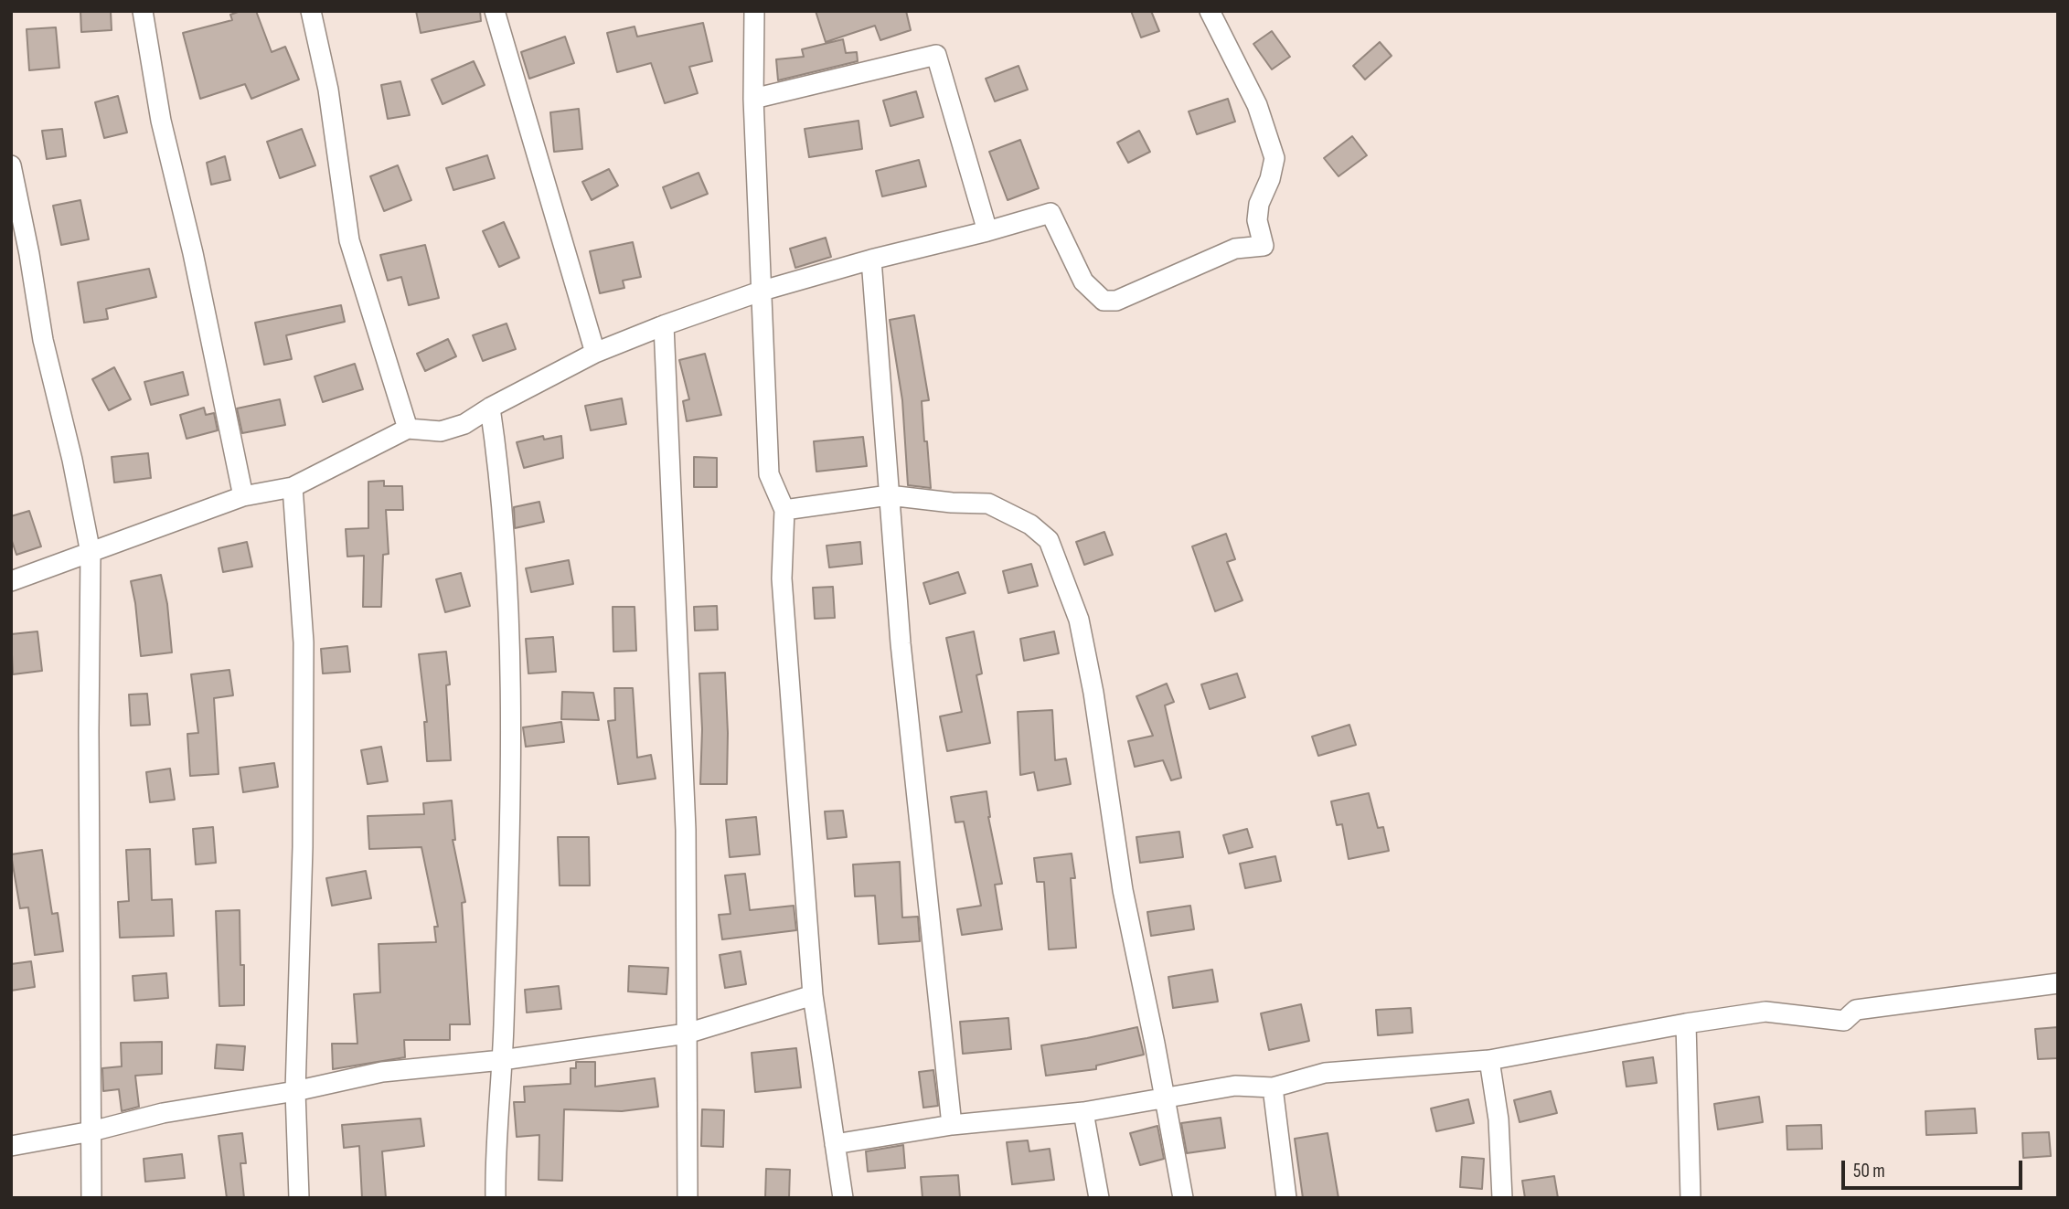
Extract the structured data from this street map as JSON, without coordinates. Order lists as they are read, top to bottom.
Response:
{
  "scale_bar": "50 m"
}
